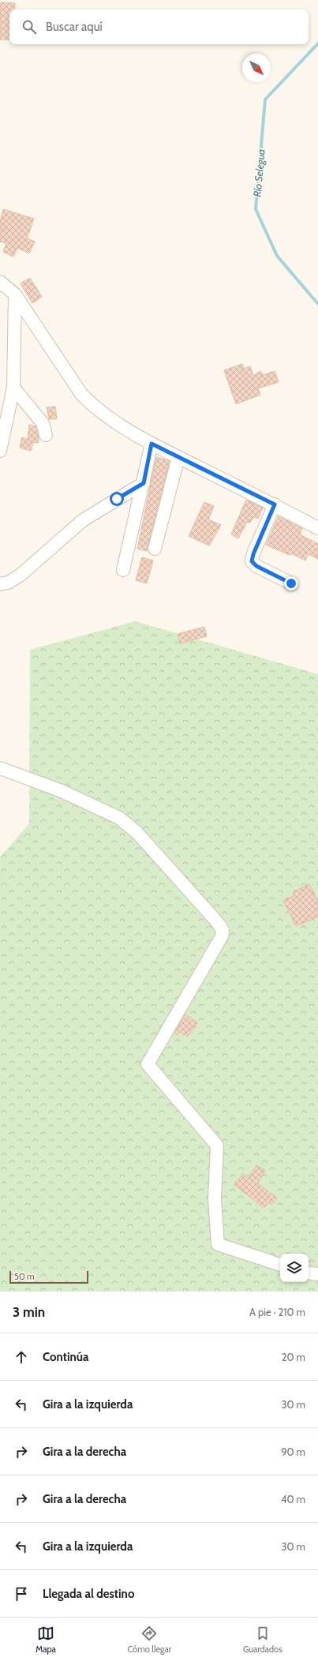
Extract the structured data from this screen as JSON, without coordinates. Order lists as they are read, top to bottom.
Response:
{
  "water": ["Río Selegua"],
  "scale_bar": "50 m",
  "north": "bottom right",
  "page": {
    "search": "Buscar aquí",
    "scale": "50 m",
    "heading": ["3 min", "A pie · 210 m"],
    "list": [
      ["Continúa", "20 m"],
      ["Gira a la izquierda", "30 m"],
      ["Gira a la derecha", "90 m"],
      ["Gira a la derecha", "40 m"],
      ["Gira a la izquierda", "30 m"],
      "Llegada al destino"
    ],
    "nav": ["Mapa", "Cómo llegar", "Guardados"]
  }
}
